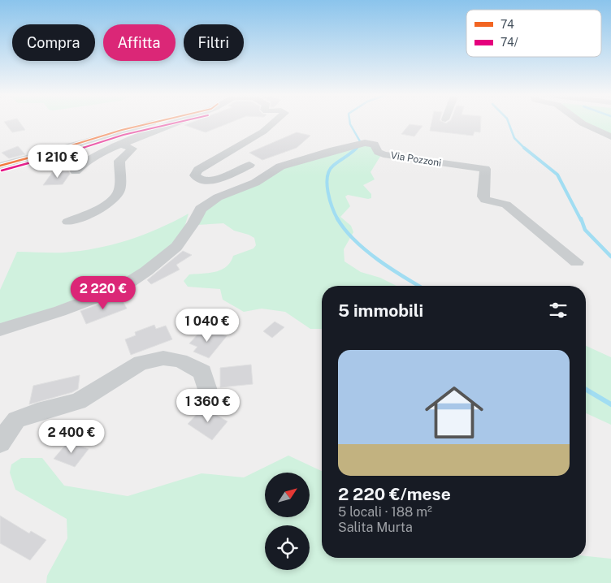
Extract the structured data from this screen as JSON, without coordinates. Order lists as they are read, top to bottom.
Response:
{
  "streets": {
    "street": ["Via Pozzoni"]
  },
  "lines": ["transit line 74", "transit line 74/"],
  "legend": ["74", "74/"],
  "north": "top right",
  "page": {
    "chip": ["Compra", "Affitta", "Filtri"],
    "price": [
      "1 210 €",
      "2 220 €",
      "1 040 €",
      "1 360 €",
      "2 400 €"
    ],
    "heading": "5 immobili",
    "list": [
      {
        "name": "2 220 €/mese",
        "note": "5 locali · 188 m² · Salita Murta"
      }
    ]
  }
}
